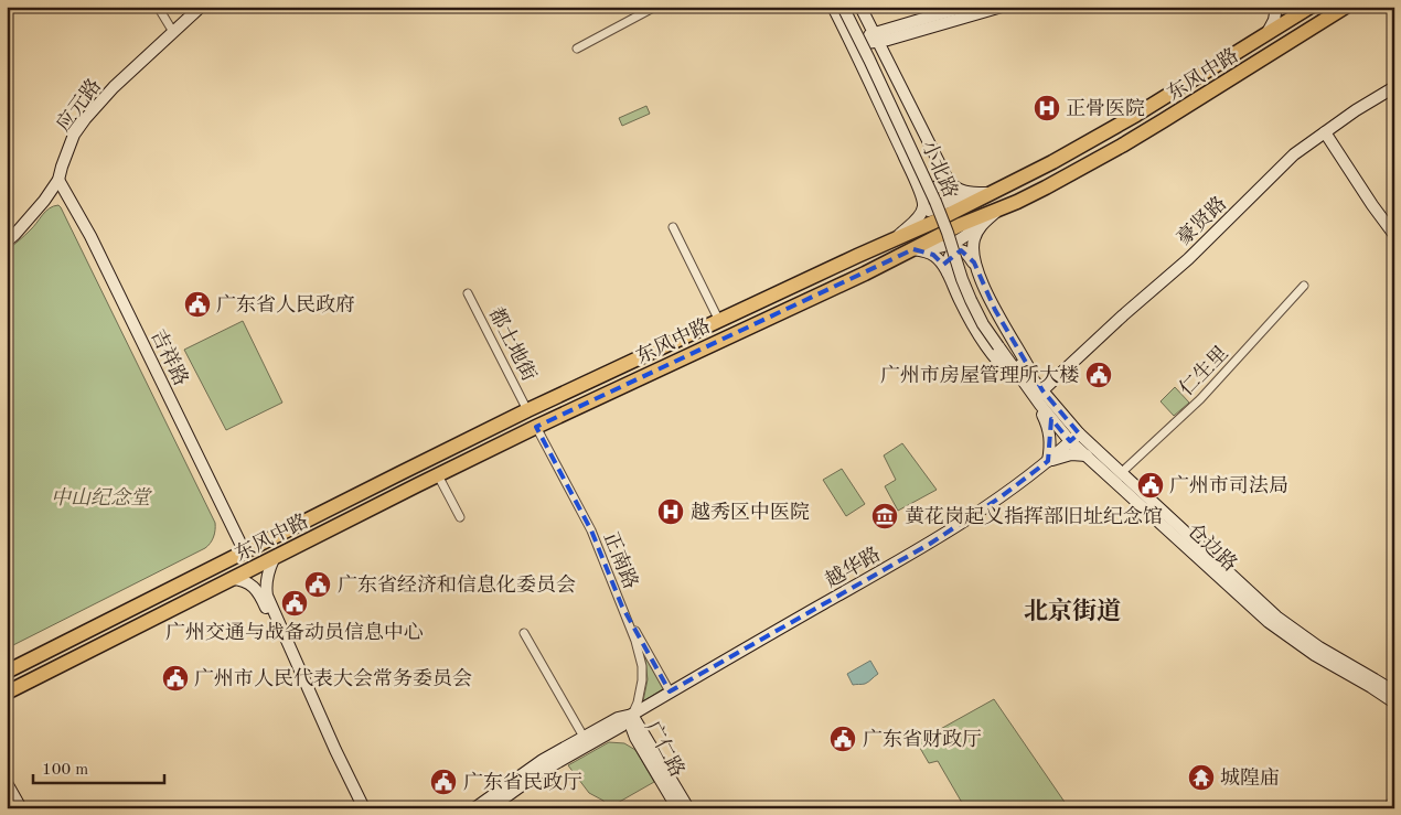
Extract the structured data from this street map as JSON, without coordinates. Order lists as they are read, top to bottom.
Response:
{
  "streets": {
    "highway": ["东风中路"],
    "street": [
      "应元路",
      "小北路",
      "豪贤路",
      "都土地街",
      "吉祥路",
      "仁生里",
      "仓边路",
      "正南路",
      "越华路",
      "广仁路"
    ]
  },
  "crossings": [
    ["东风中路", "小北路"],
    ["东风中路", "都土地街"],
    ["东风中路", "吉祥路"],
    ["东风中路", "仓边路"],
    ["东风中路", "正南路"],
    ["应元路", "吉祥路"],
    ["小北路", "仓边路"],
    ["豪贤路", "仓边路"],
    ["仁生里", "仓边路"],
    ["仓边路", "越华路"],
    ["正南路", "越华路"],
    ["正南路", "广仁路"],
    ["越华路", "广仁路"]
  ],
  "districts": ["北京街道"],
  "parks": ["中山纪念堂"],
  "places": {
    "hospital": ["正骨医院", "越秀区中医院"],
    "public building": [
      "广东省人民政府",
      "广州市房屋管理所大楼",
      "广州市司法局",
      "广东省经济和信息化委员会",
      "广州交通与战备动员信息中心",
      "广州市人民代表大会常务委员会",
      "广东省财政厅",
      "广东省民政厅"
    ],
    "museum": ["黄花岗起义指挥部旧址纪念馆"],
    "temple": ["城隍庙"]
  },
  "scale_bar": "100 m"
}
